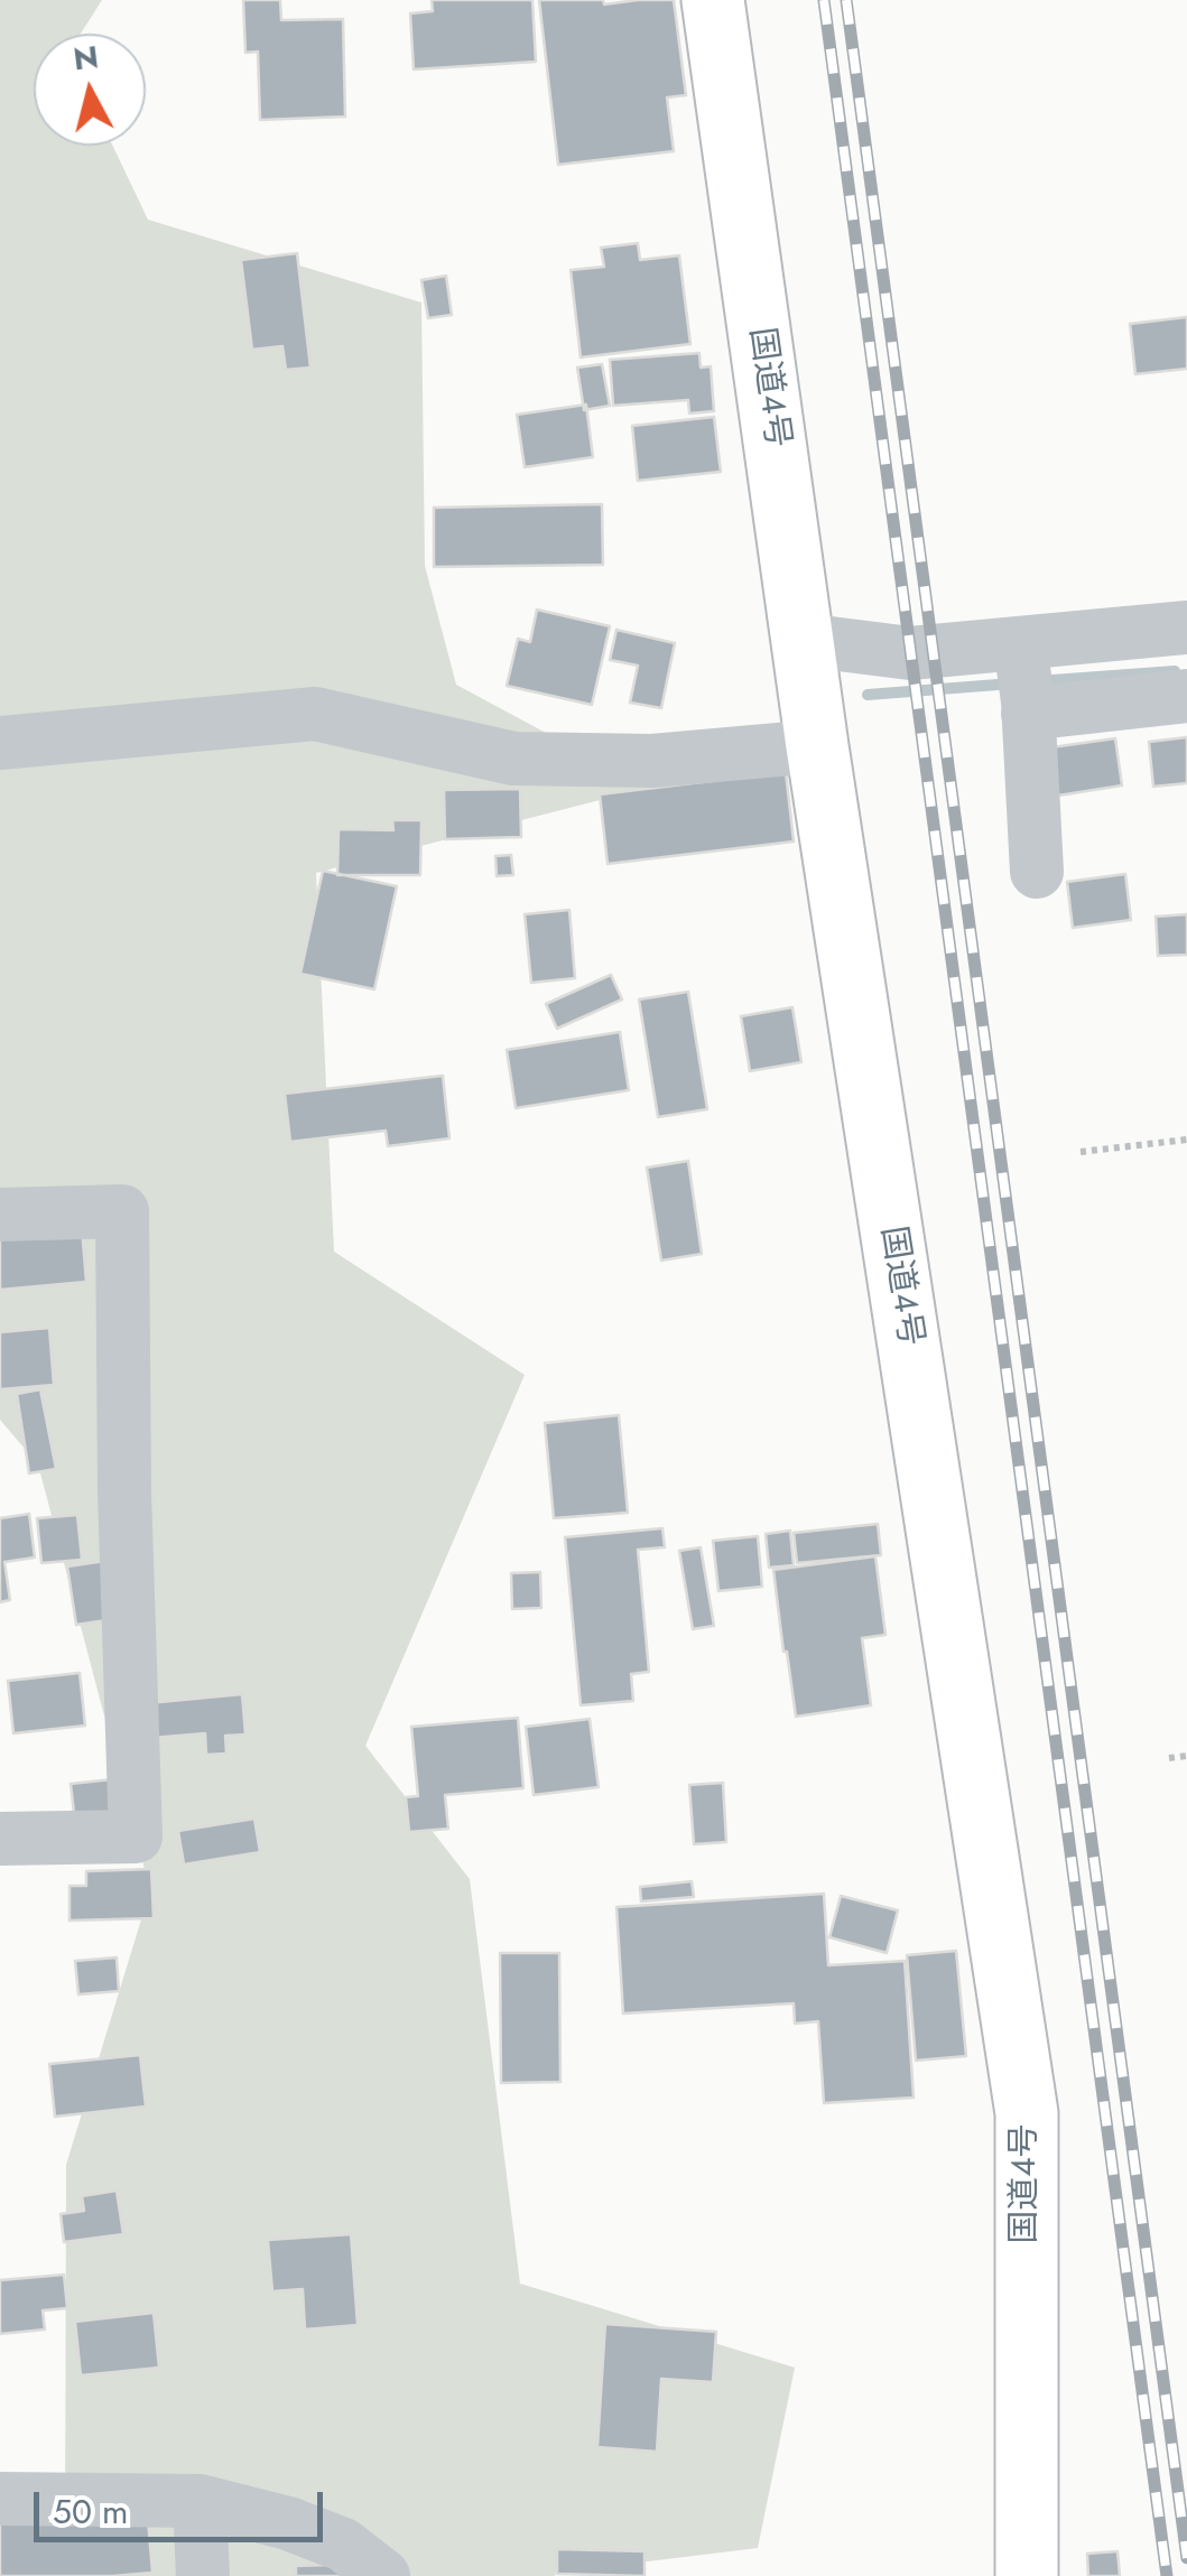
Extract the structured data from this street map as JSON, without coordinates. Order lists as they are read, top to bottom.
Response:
{
  "streets": {
    "highway": ["国道4号"]
  },
  "scale_bar": "50 m",
  "north": "top"
}
